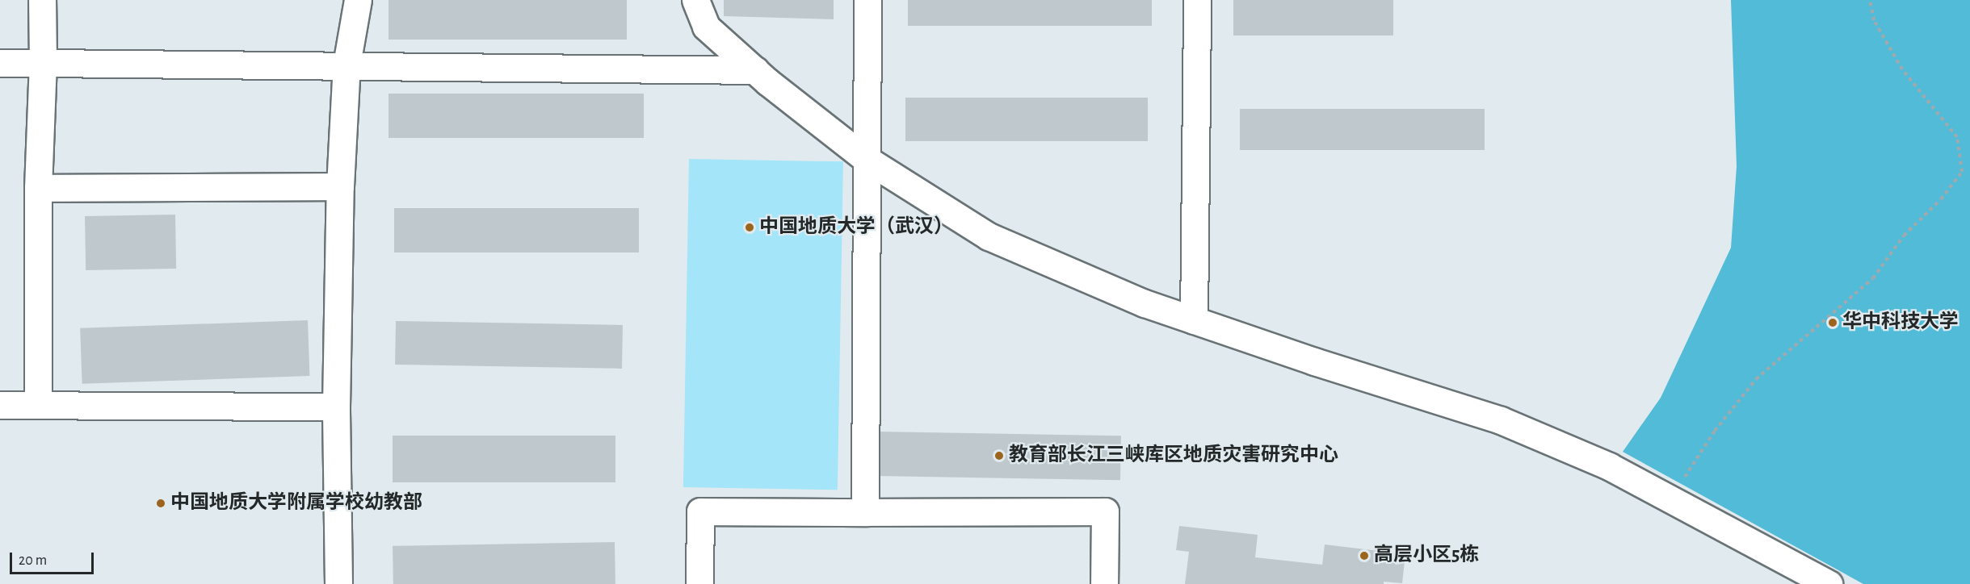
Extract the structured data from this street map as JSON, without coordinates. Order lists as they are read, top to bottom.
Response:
{
  "places": [
    "中国地质大学（武汉）",
    "华中科技大学",
    "教育部长江三峡库区地质灾害研究中心",
    "中国地质大学附属学校幼教部",
    "高层小区5栋"
  ],
  "scale_bar": "20 m"
}
